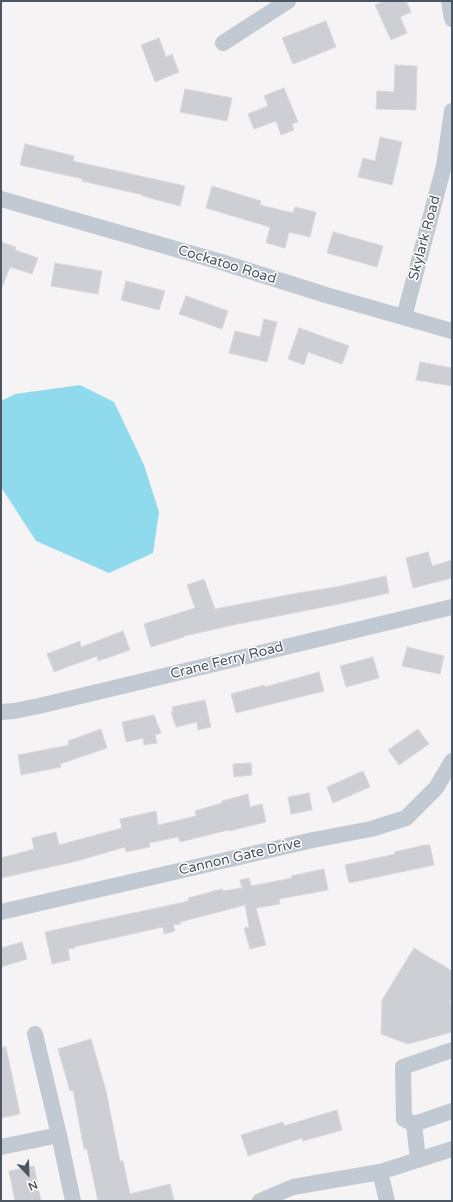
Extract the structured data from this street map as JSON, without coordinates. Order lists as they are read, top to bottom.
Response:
{
  "streets": {
    "street": [
      "Skylark Road",
      "Cockatoo Road",
      "Crane Ferry Road",
      "Cannon Gate Drive"
    ]
  },
  "crossings": [
    ["Skylark Road", "Cockatoo Road"]
  ],
  "north": "bottom right"
}
